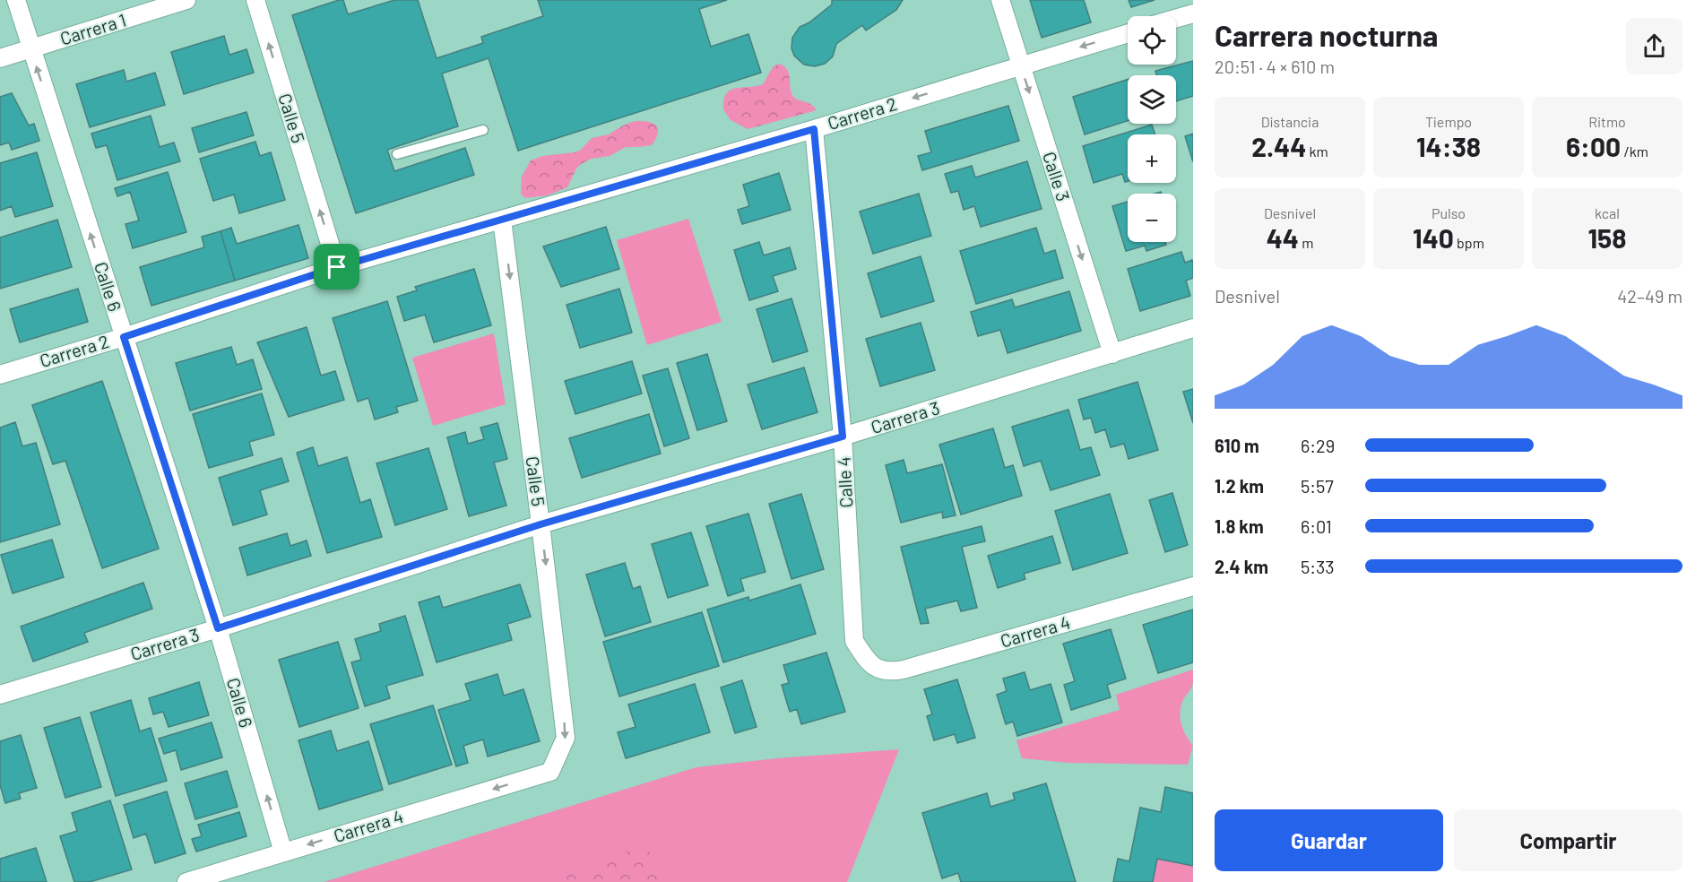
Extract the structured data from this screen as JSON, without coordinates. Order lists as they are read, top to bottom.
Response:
{
  "streets": {
    "street": [
      "Carrera 1",
      "Carrera 2",
      "Calle 5",
      "Calle 3",
      "Calle 6",
      "Carrera 3",
      "Calle 4",
      "Carrera 4"
    ]
  },
  "crossings": [
    ["Carrera 1", "Calle 6"],
    ["Carrera 2", "Calle 5"],
    ["Carrera 2", "Calle 3"],
    ["Carrera 2", "Calle 6"],
    ["Carrera 2", "Calle 4"],
    ["Calle 5", "Carrera 3"],
    ["Calle 5", "Carrera 4"],
    ["Calle 3", "Carrera 3"],
    ["Calle 6", "Carrera 3"],
    ["Calle 6", "Carrera 4"],
    ["Carrera 3", "Calle 4"],
    ["Calle 4", "Carrera 4"]
  ],
  "one_way": ["Calle 3", "Calle 6", "Carrera 4"],
  "page": {
    "heading": ["Carrera nocturna", "20:51 · 4 × 610 m"],
    "map_buttons": ["+", "−"],
    "stats": [
      ["Distancia", "2.44 km"],
      ["Tiempo", "14:38"],
      ["Ritmo", "6:00 /km"],
      ["Desnivel", "44 m"],
      ["Pulso", "140 bpm"],
      ["kcal", "158"]
    ],
    "chart": ["Desnivel", "42–49 m"],
    "list": [
      {
        "name": "610 m",
        "note": "6:29"
      },
      {
        "name": "1.2 km",
        "note": "5:57"
      },
      {
        "name": "1.8 km",
        "note": "6:01"
      },
      {
        "name": "2.4 km",
        "note": "5:33"
      }
    ],
    "buttons": ["Guardar", "Compartir"]
  }
}
